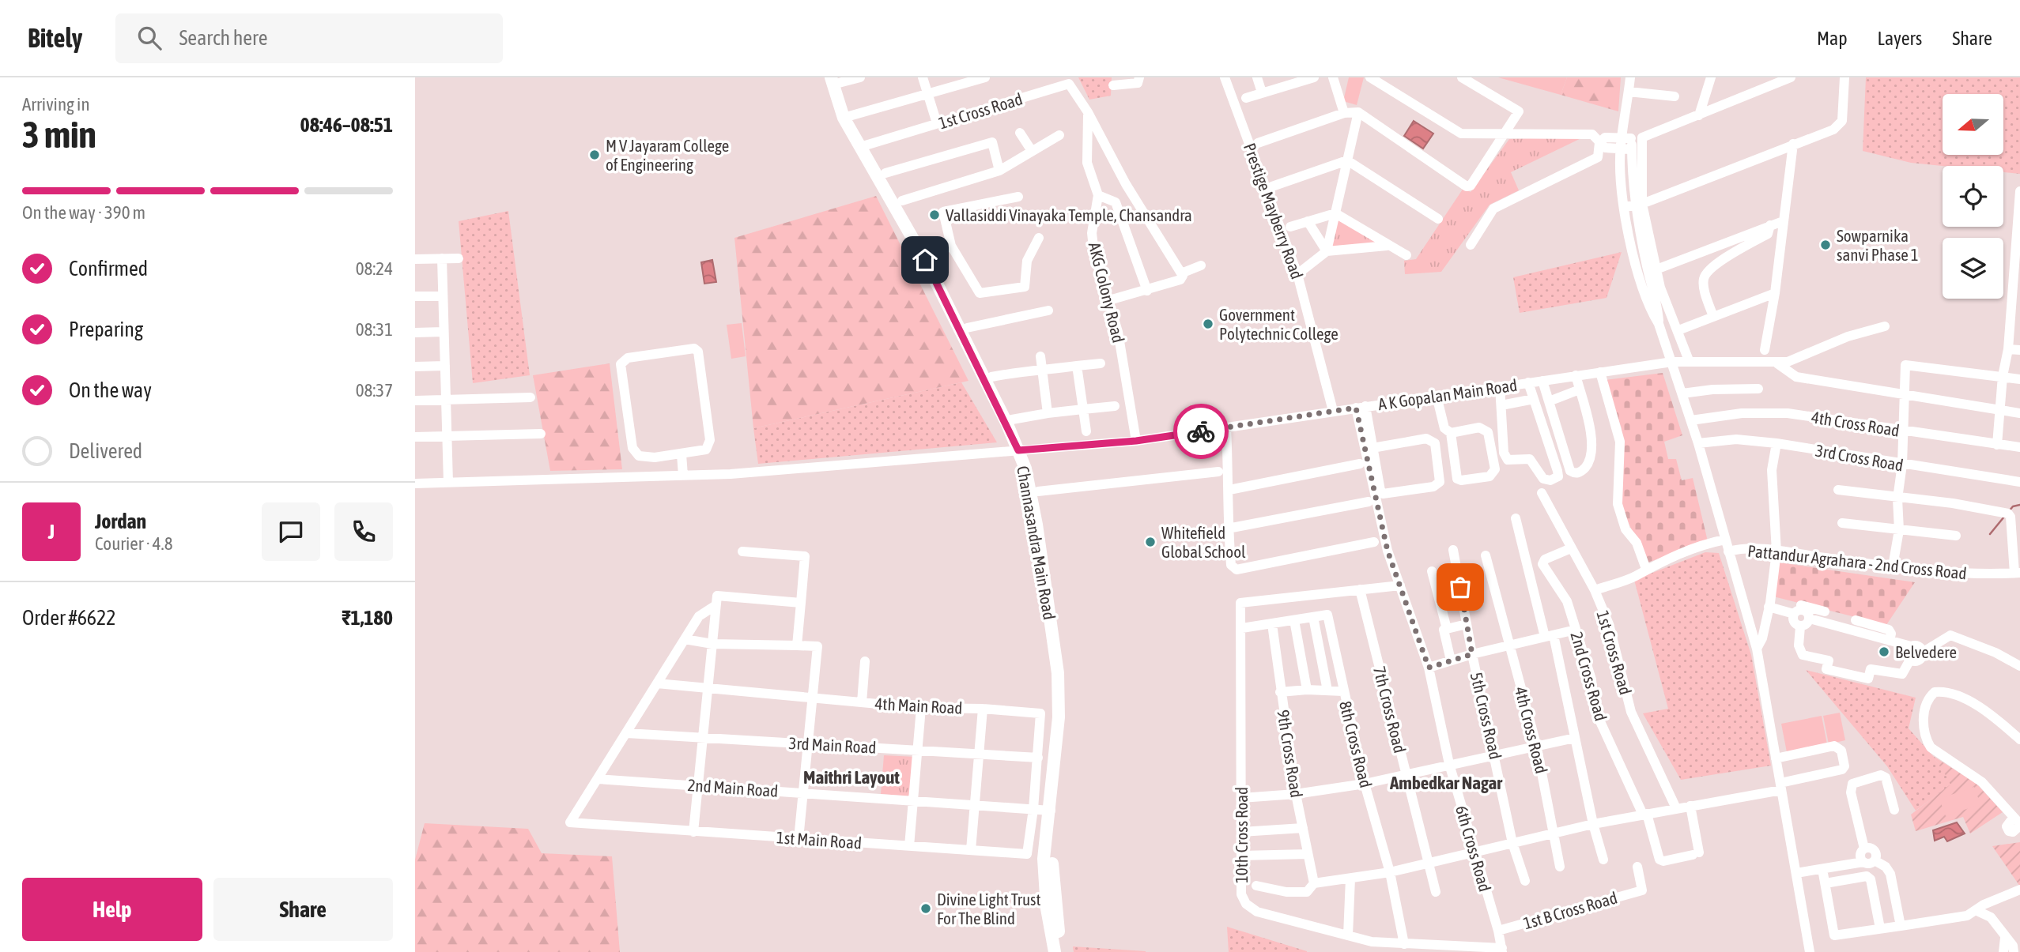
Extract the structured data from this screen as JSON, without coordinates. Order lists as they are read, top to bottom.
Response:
{
  "streets": {
    "main road": ["Channasandra Main Road"],
    "street": [
      "1st Cross Road",
      "Prestige Mayberry Road",
      "AKG Colony Road",
      "A K Gopalan Main Road",
      "4th Cross Road",
      "3rd Cross Road",
      "Pattandur Agrahara - 2nd Cross Road",
      "2nd Cross Road",
      "4th Main Road",
      "7th Cross Road",
      "5th Cross Road",
      "8th Cross Road",
      "3rd Main Road",
      "9th Cross Road",
      "2nd Main Road",
      "10th Cross Road",
      "1st Main Road",
      "6th Cross Road",
      "1st B Cross Road"
    ]
  },
  "crossings": [
    ["1st Cross Road", "AKG Colony Road"],
    ["1st Cross Road", "Channasandra Main Road"],
    ["1st Cross Road", "2nd Cross Road"],
    ["Prestige Mayberry Road", "A K Gopalan Main Road"],
    ["AKG Colony Road", "A K Gopalan Main Road"],
    ["A K Gopalan Main Road", "Channasandra Main Road"],
    ["A K Gopalan Main Road", "6th Cross Road"],
    ["Channasandra Main Road", "4th Main Road"],
    ["Channasandra Main Road", "2nd Main Road"],
    ["4th Main Road", "3rd Main Road"],
    ["4th Main Road", "2nd Main Road"],
    ["4th Main Road", "1st Main Road"],
    ["7th Cross Road", "10th Cross Road"],
    ["8th Cross Road", "10th Cross Road"],
    ["2nd Main Road", "1st Main Road"],
    ["10th Cross Road", "6th Cross Road"],
    ["6th Cross Road", "1st B Cross Road"]
  ],
  "districts": ["Maithri Layout", "Ambedkar Nagar"],
  "places": [
    "M V Jayaram College of Engineering",
    "Vallasiddi Vinayaka Temple, Chansandra",
    "Sowparnika sanvi Phase 1",
    "Government Polytechnic College",
    "Whitefield Global School",
    "Belvedere",
    "Divine Light Trust For The Blind"
  ],
  "north": "left",
  "page": {
    "header": "Bitely",
    "search": "Search here",
    "nav": ["Map", "Layers", "Share"],
    "heading": ["3 min", "Arriving in", "08:46–08:51"],
    "panel": [
      "Jordan",
      "Courier · 4.8",
      "Order #6622",
      "₹1,180"
    ],
    "bar": "On the way · 390 m",
    "list": [
      ["Confirmed", "08:24"],
      ["Preparing", "08:31"],
      ["On the way", "08:37"],
      "Delivered"
    ],
    "round": "J",
    "buttons": ["Help", "Share"]
  }
}
